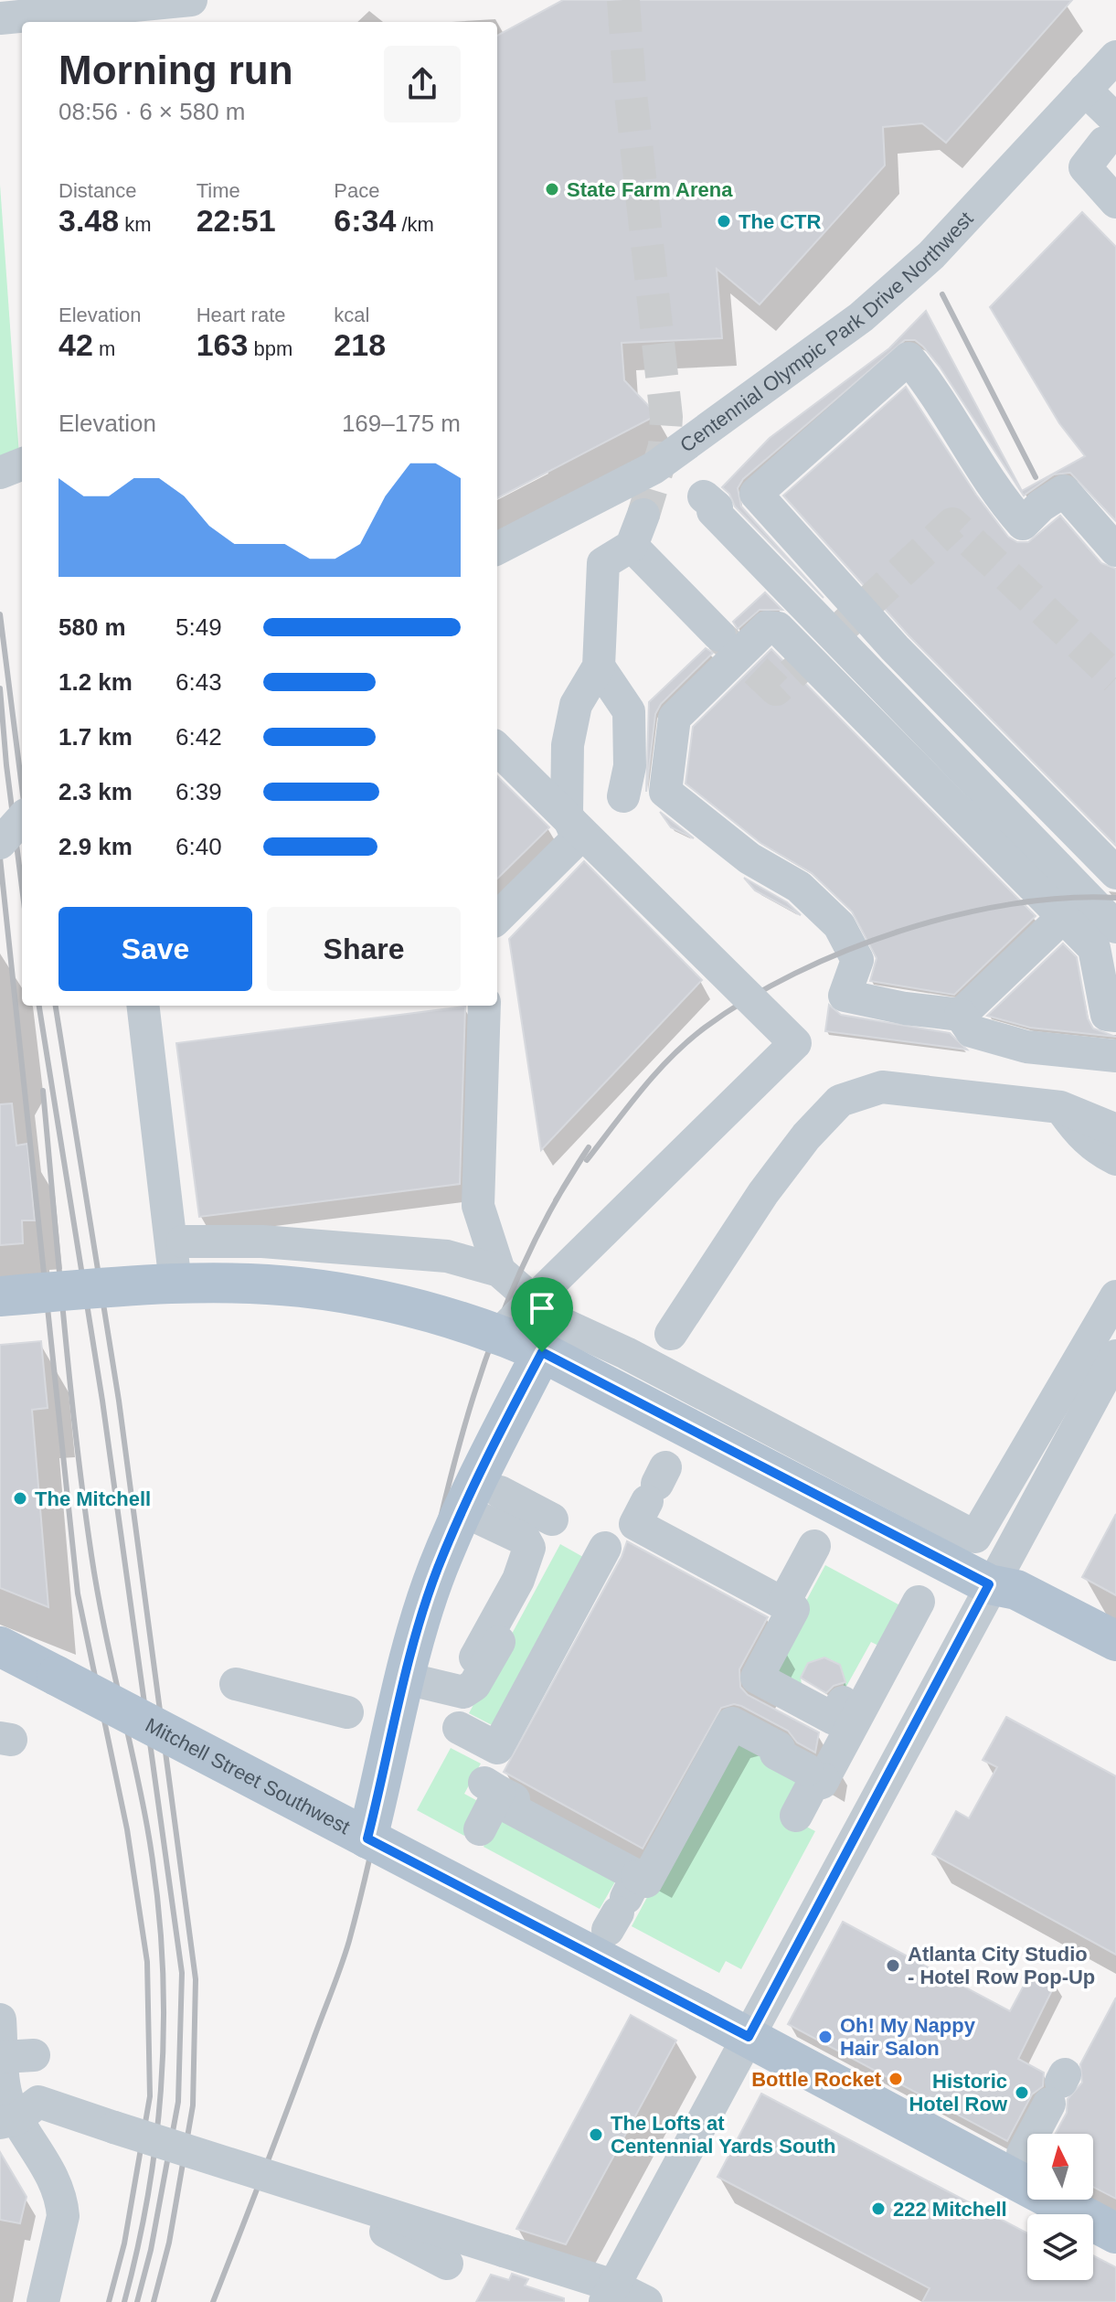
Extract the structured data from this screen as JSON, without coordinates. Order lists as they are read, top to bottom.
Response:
{
  "streets": {
    "main road": ["Mitchell Street Southwest"],
    "street": ["Centennial Olympic Park Drive Northwest"]
  },
  "places": [
    "State Farm Arena",
    "The CTR",
    "The Mitchell",
    "Atlanta City Studio - Hotel Row Pop-Up",
    "Oh! My Nappy Hair Salon",
    "Bottle Rocket",
    "Historic Hotel Row",
    "The Lofts at Centennial Yards South",
    "222 Mitchell"
  ],
  "north": "top",
  "page": {
    "heading": ["Morning run", "08:56 · 6 × 580 m"],
    "stats": [
      ["Distance", "3.48 km"],
      ["Time", "22:51"],
      ["Pace", "6:34 /km"],
      ["Elevation", "42 m"],
      ["Heart rate", "163 bpm"],
      ["kcal", "218"]
    ],
    "chart": ["Elevation", "169–175 m"],
    "list": [
      {
        "name": "580 m",
        "note": "5:49"
      },
      {
        "name": "1.2 km",
        "note": "6:43"
      },
      {
        "name": "1.7 km",
        "note": "6:42"
      },
      {
        "name": "2.3 km",
        "note": "6:39"
      },
      {
        "name": "2.9 km",
        "note": "6:40"
      }
    ],
    "buttons": ["Save", "Share"]
  }
}
